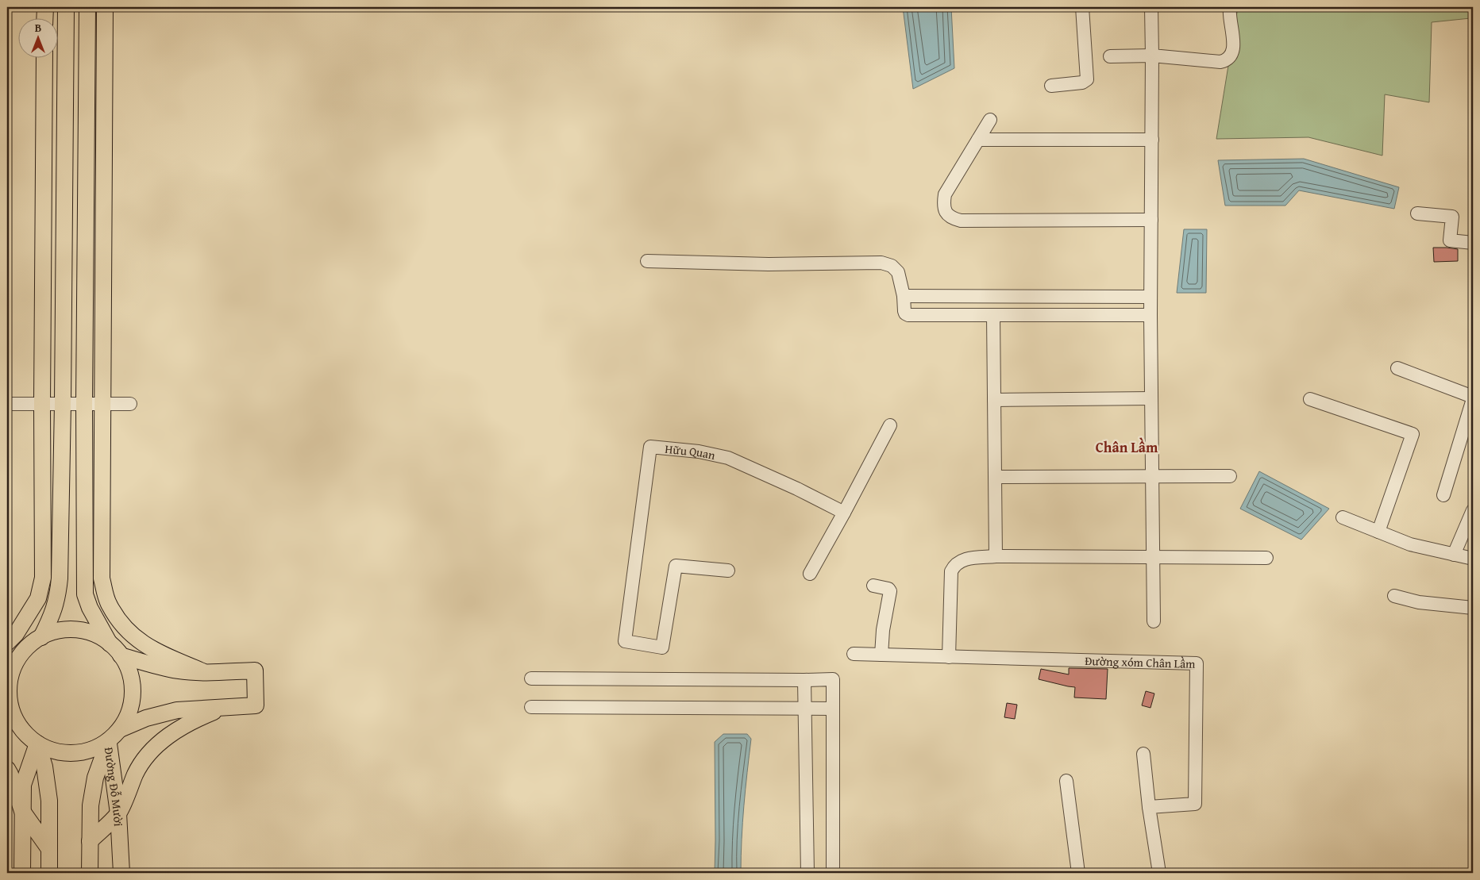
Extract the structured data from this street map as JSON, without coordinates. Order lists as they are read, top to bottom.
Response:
{
  "streets": {
    "main road": ["Đường Đỗ Mười"],
    "street": ["Hữu Quan", "Đường xóm Chân Lầm"]
  },
  "districts": ["Chân Lầm"],
  "north": "top"
}
